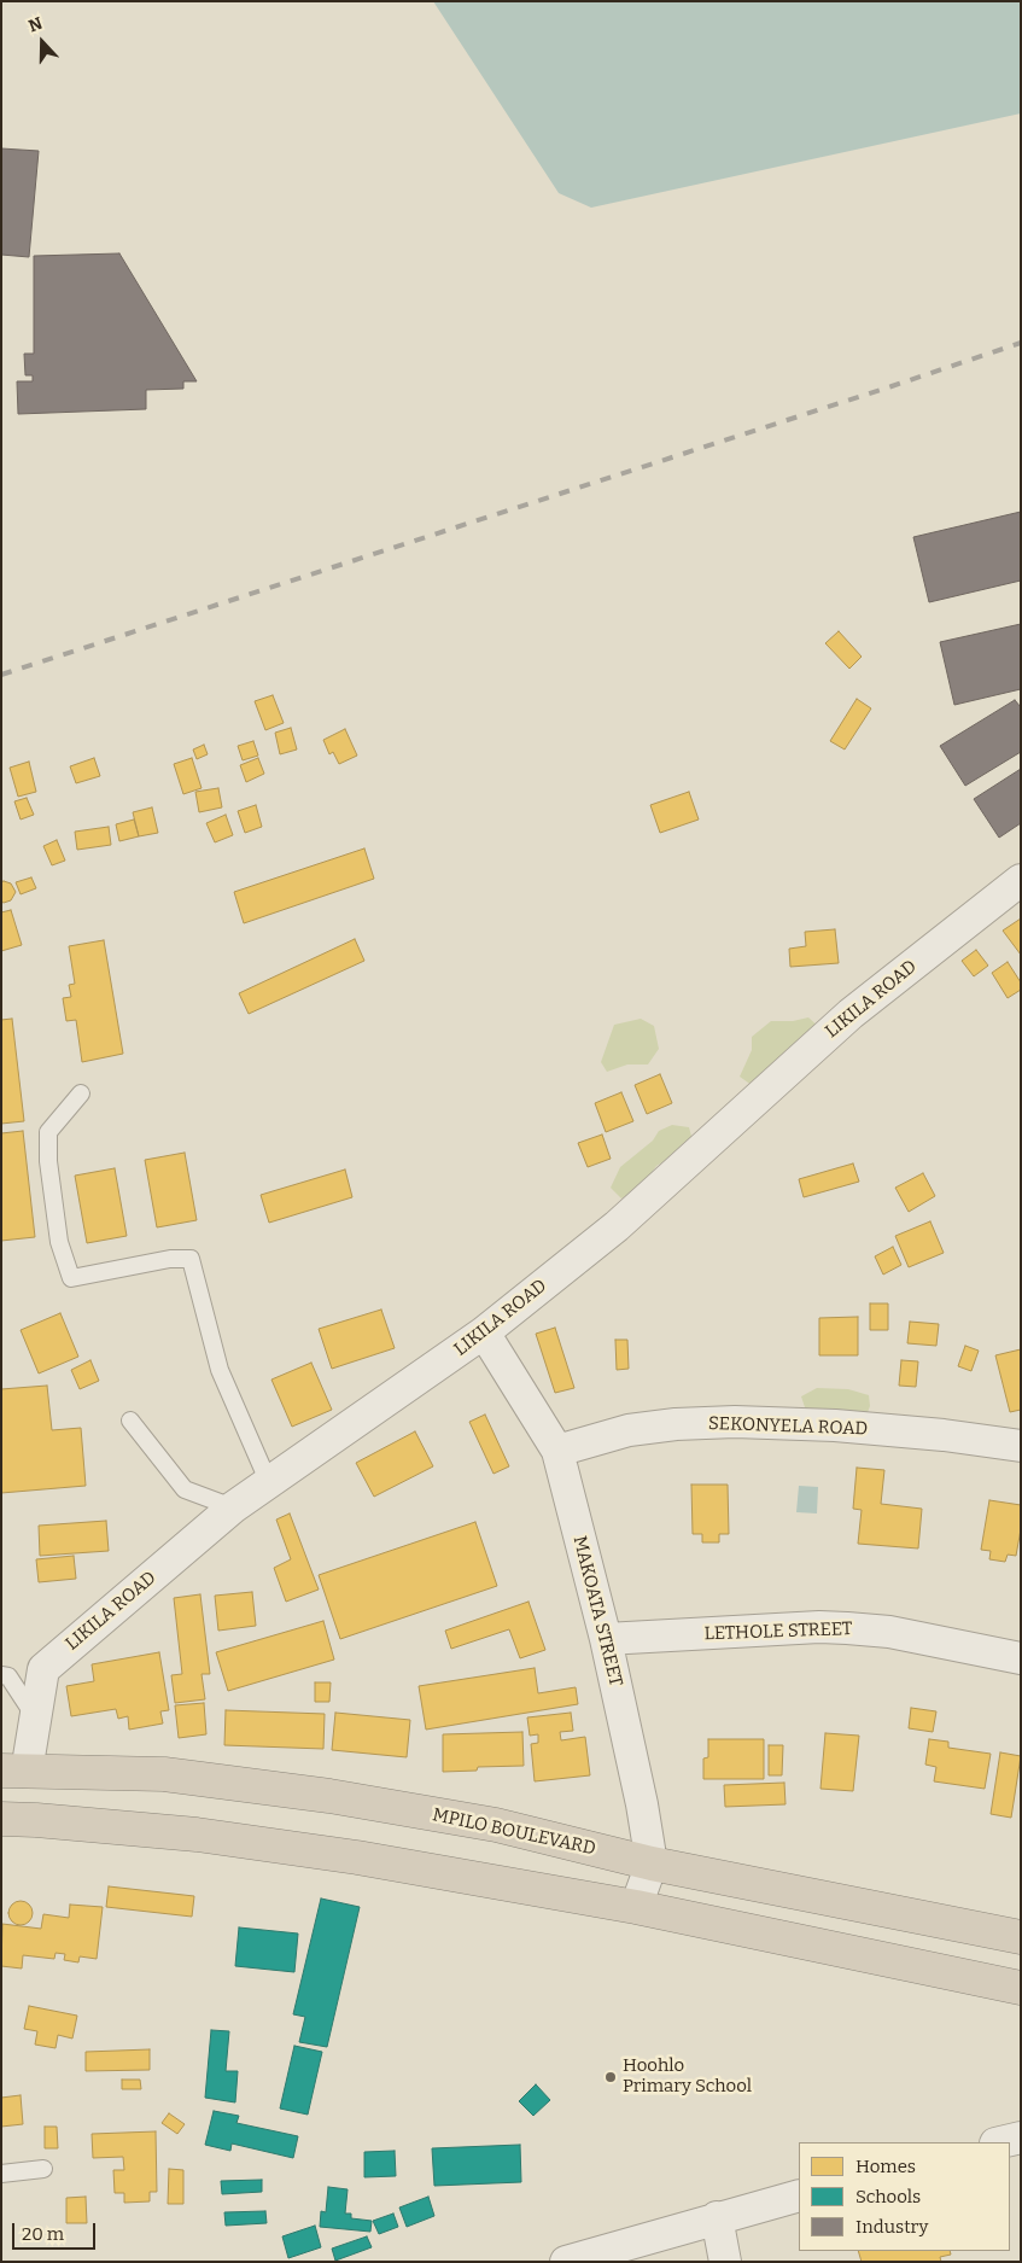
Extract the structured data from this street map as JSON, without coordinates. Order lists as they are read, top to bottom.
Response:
{
  "streets": {
    "highway": ["MPILO BOULEVARD"],
    "street": [
      "LIKILA ROAD",
      "SEKONYELA ROAD",
      "MAKOATA STREET",
      "LETHOLE STREET"
    ]
  },
  "crossings": [
    ["LIKILA ROAD", "MAKOATA STREET"],
    ["LIKILA ROAD", "MPILO BOULEVARD"],
    ["SEKONYELA ROAD", "MAKOATA STREET"],
    ["MAKOATA STREET", "LETHOLE STREET"],
    ["MAKOATA STREET", "MPILO BOULEVARD"]
  ],
  "places": ["Hoohlo Primary School"],
  "legend": ["Homes", "Schools", "Industry"],
  "scale_bar": "20 m",
  "north": "top"
}
